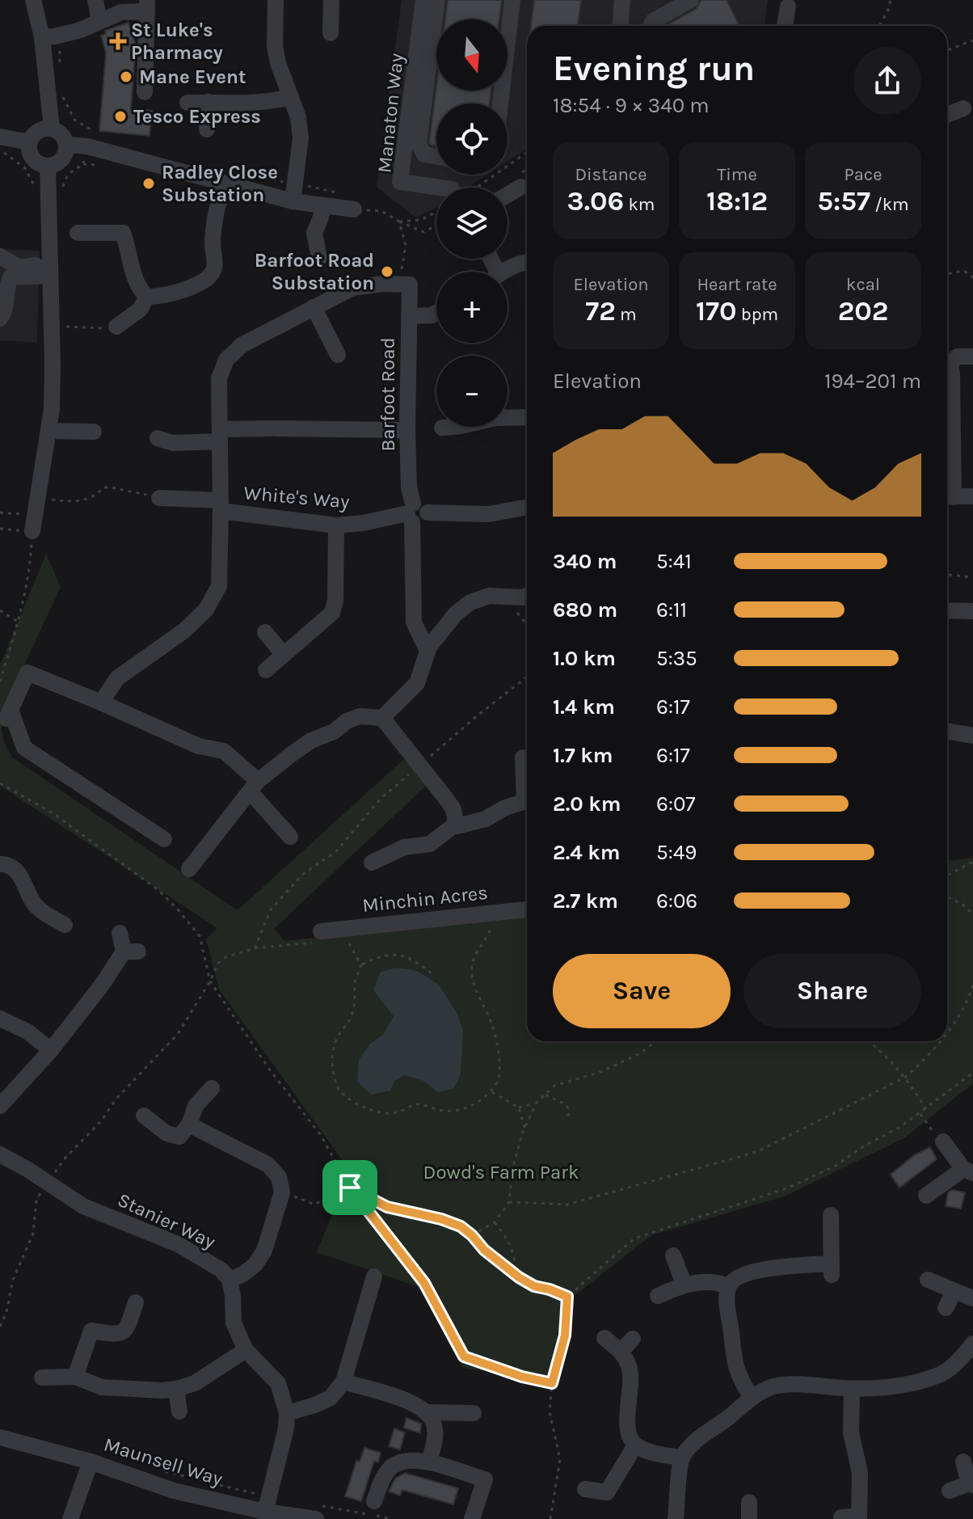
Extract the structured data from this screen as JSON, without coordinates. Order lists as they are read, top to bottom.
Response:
{
  "streets": {
    "street": [
      "Manaton Way",
      "Barfoot Road",
      "White's Way",
      "Minchin Acres",
      "Stanier Way",
      "Maunsell Way"
    ]
  },
  "crossings": [
    ["Barfoot Road", "White's Way"]
  ],
  "parks": ["Dowd's Farm Park"],
  "places": {
    "health": ["St Luke's Pharmacy"],
    "other": [
      "Mane Event",
      "Tesco Express",
      "Radley Close Substation",
      "Barfoot Road Substation"
    ]
  },
  "north": "bottom",
  "page": {
    "map_buttons": ["+", "−"],
    "heading": ["Evening run", "18:54 · 9 × 340 m"],
    "stats": [
      ["Distance", "3.06 km"],
      ["Time", "18:12"],
      ["Pace", "5:57 /km"],
      ["Elevation", "72 m"],
      ["Heart rate", "170 bpm"],
      ["kcal", "202"]
    ],
    "chart": ["Elevation", "194–201 m"],
    "list": [
      {
        "name": "340 m",
        "note": "5:41"
      },
      {
        "name": "680 m",
        "note": "6:11"
      },
      {
        "name": "1.0 km",
        "note": "5:35"
      },
      {
        "name": "1.4 km",
        "note": "6:17"
      },
      {
        "name": "1.7 km",
        "note": "6:17"
      },
      {
        "name": "2.0 km",
        "note": "6:07"
      },
      {
        "name": "2.4 km",
        "note": "5:49"
      },
      {
        "name": "2.7 km",
        "note": "6:06"
      }
    ],
    "buttons": ["Save", "Share"]
  }
}
